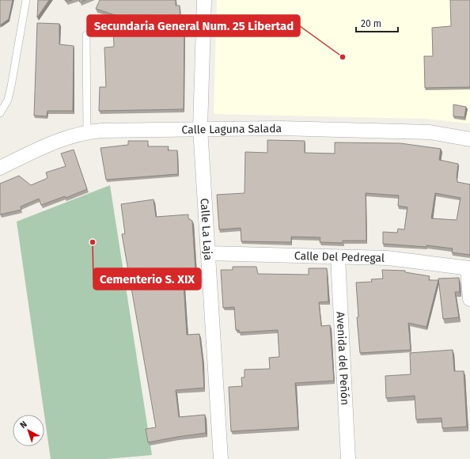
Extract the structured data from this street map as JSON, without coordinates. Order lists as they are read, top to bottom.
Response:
{
  "streets": {
    "street": [
      "Calle Laguna Salada",
      "Calle La Laja",
      "Calle Del Pedregal",
      "Avenida del Peñón"
    ]
  },
  "crossings": [
    ["Calle Laguna Salada", "Calle La Laja"],
    ["Calle La Laja", "Calle Del Pedregal"],
    ["Calle Del Pedregal", "Avenida del Peñón"]
  ],
  "places": ["Secundaria General Num. 25 Libertad", "Cementerio S. XIX"],
  "scale_bar": "20 m",
  "north": "top left"
}
